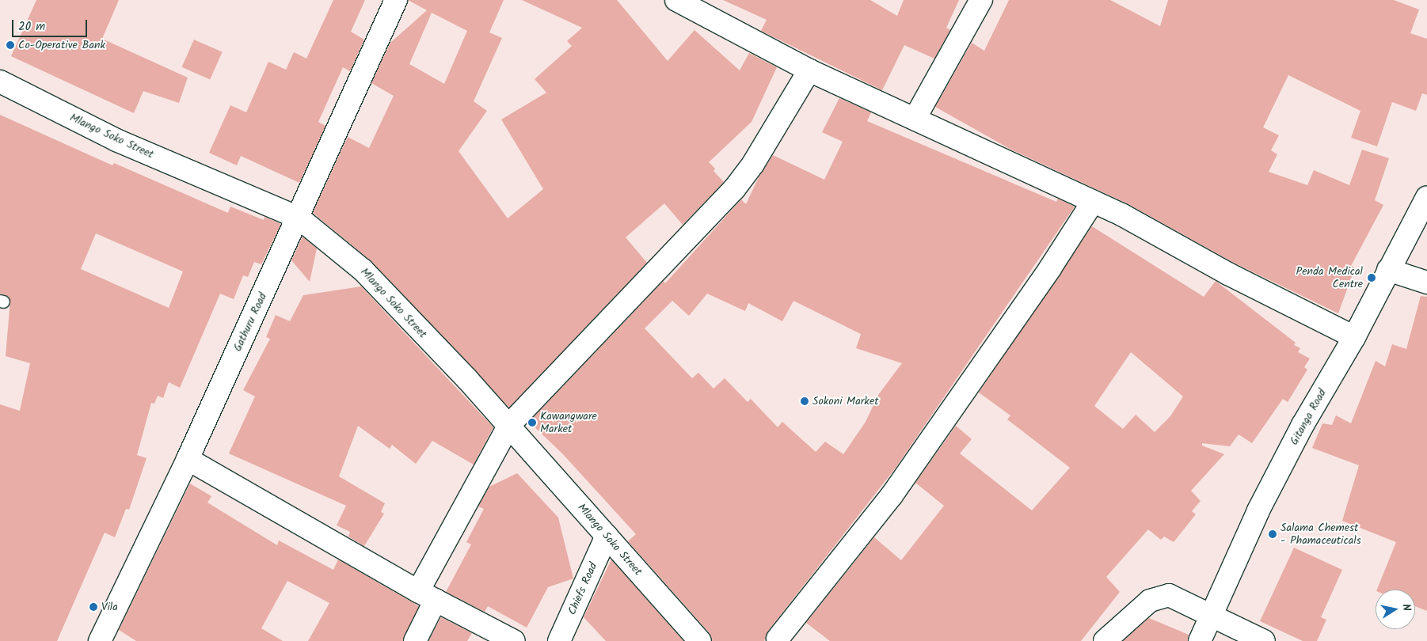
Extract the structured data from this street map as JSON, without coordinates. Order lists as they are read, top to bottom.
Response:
{
  "streets": {
    "street": [
      "Mlango Soko Street",
      "Gathuru Road",
      "Gitanga Road",
      "Chiefs Road"
    ]
  },
  "crossings": [
    ["Mlango Soko Street", "Gathuru Road"],
    ["Mlango Soko Street", "Chiefs Road"]
  ],
  "places": [
    "Co-Operative Bank",
    "Penda Medical Centre",
    "Sokoni Market",
    "Kawangware Market",
    "Salama Chemest - Phamaceuticals",
    "Vila"
  ],
  "scale_bar": "20 m",
  "north": "right"
}
